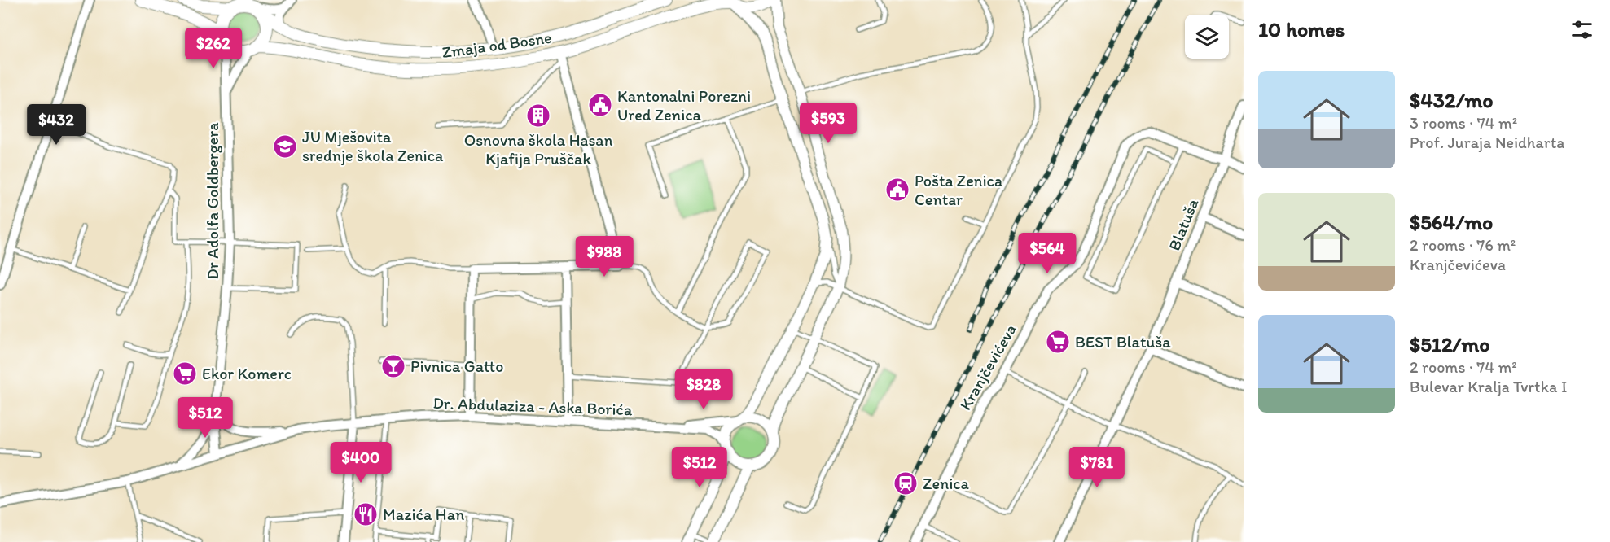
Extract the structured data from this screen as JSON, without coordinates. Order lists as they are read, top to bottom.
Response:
{
  "streets": {
    "main road": ["Zmaja od Bosne"],
    "street": [
      "Dr Adolfa Goldbergera",
      "Blatuša",
      "Kranjčevićeva",
      "Dr. Abdulaziza - Aska Borića"
    ]
  },
  "crossings": [
    ["Zmaja od Bosne", "Dr Adolfa Goldbergera"],
    ["Dr Adolfa Goldbergera", "Dr. Abdulaziza - Aska Borića"],
    ["Blatuša", "Kranjčevićeva"]
  ],
  "places": {
    "public building": ["Kantonalni Porezni Ured Zenica", "Pošta Zenica Centar"],
    "building": ["Osnovna škola Hasan Kjafija Pruščak"],
    "school or university": ["JU Mješovita srednje škola Zenica"],
    "supermarket": ["BEST Blatuša", "Ekor Komerc"],
    "bar": ["Pivnica Gatto"],
    "station": ["Zenica"],
    "restaurant": ["Mazića Han"]
  },
  "page": {
    "heading": "10 homes",
    "price": [
      "$262",
      "$593",
      "$432",
      "$564",
      "$988",
      "$828",
      "$512",
      "$400",
      "$512",
      "$781"
    ],
    "list": [
      {
        "name": "$432/mo",
        "note": "3 rooms · 74 m² · Prof. Juraja Neidharta"
      },
      {
        "name": "$564/mo",
        "note": "2 rooms · 76 m² · Kranjčevićeva"
      },
      {
        "name": "$512/mo",
        "note": "2 rooms · 74 m² · Bulevar Kralja Tvrtka I"
      }
    ]
  }
}
